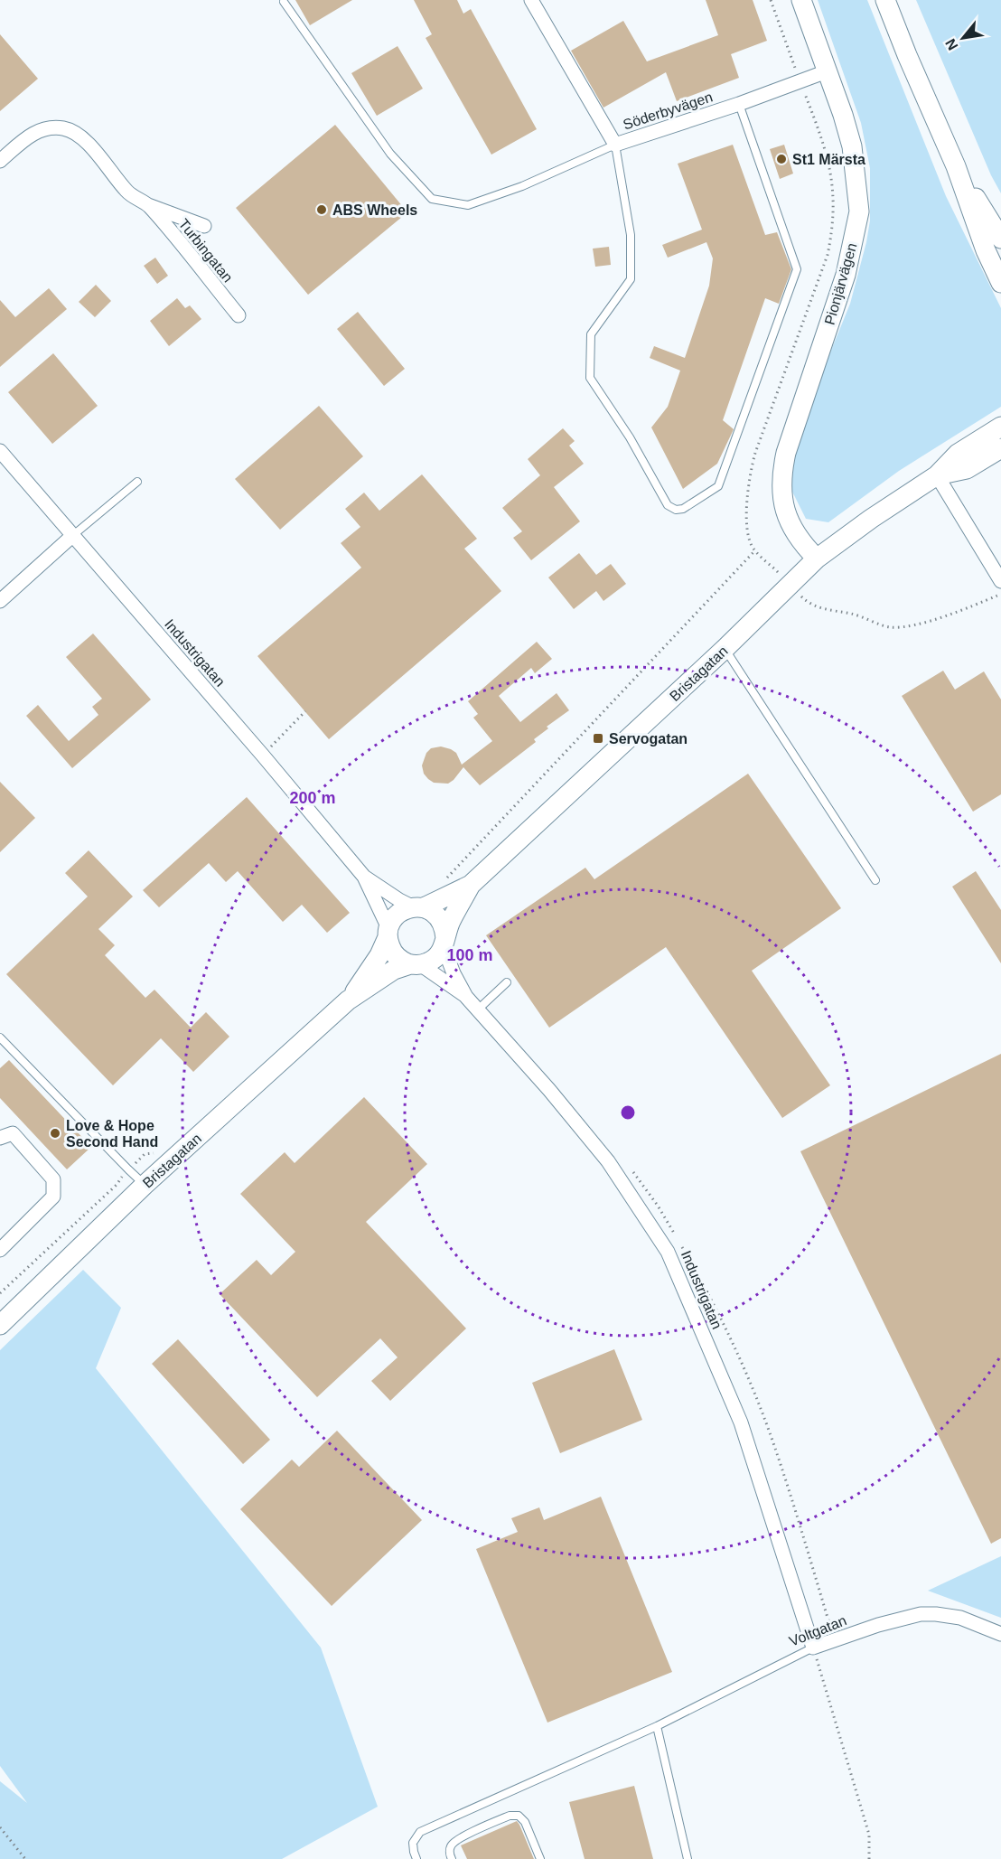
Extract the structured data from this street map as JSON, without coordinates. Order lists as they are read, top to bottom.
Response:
{
  "streets": {
    "street": [
      "Söderbyvägen",
      "Turbingatan",
      "Pionjärvägen",
      "Industrigatan",
      "Bristagatan",
      "Voltgatan"
    ]
  },
  "crossings": [
    ["Söderbyvägen", "Pionjärvägen"],
    ["Pionjärvägen", "Bristagatan"],
    ["Industrigatan", "Bristagatan"],
    ["Industrigatan", "Voltgatan"]
  ],
  "places": {
    "other": ["St1 Märsta", "ABS Wheels", "Love & Hope Second Hand"],
    "transit": ["Servogatan"]
  },
  "north": "bottom left",
  "rings": ["200 m", "100 m"]
}
